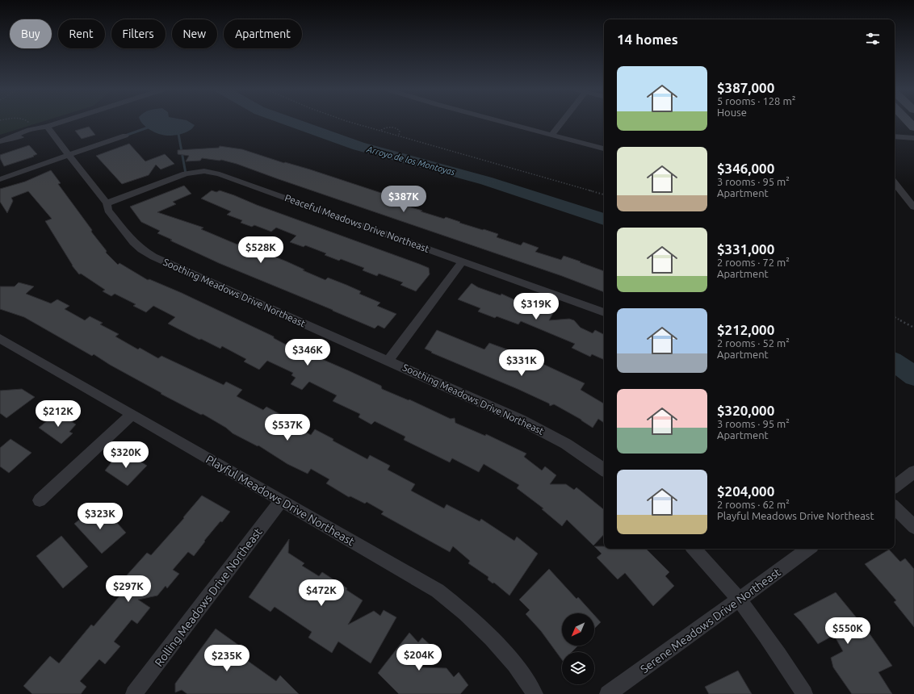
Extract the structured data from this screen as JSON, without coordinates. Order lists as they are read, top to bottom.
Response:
{
  "streets": {
    "street": [
      "Peaceful Meadows Drive Northeast",
      "Soothing Meadows Drive Northeast",
      "Playful Meadows Drive Northeast",
      "Rolling Meadows Drive Northeast",
      "Serene Meadows Drive Northeast"
    ]
  },
  "crossings": [
    ["Peaceful Meadows Drive Northeast", "Soothing Meadows Drive Northeast"],
    ["Playful Meadows Drive Northeast", "Rolling Meadows Drive Northeast"]
  ],
  "water": ["Arroyo de los Montoyas"],
  "north": "bottom left",
  "page": {
    "chip": [
      "Buy",
      "Rent",
      "Filters",
      "New",
      "Apartment"
    ],
    "heading": "14 homes",
    "list": [
      {
        "name": "$387,000",
        "note": "5 rooms · 128 m² · House"
      },
      {
        "name": "$346,000",
        "note": "3 rooms · 95 m² · Apartment"
      },
      {
        "name": "$331,000",
        "note": "2 rooms · 72 m² · Apartment"
      },
      {
        "name": "$212,000",
        "note": "2 rooms · 52 m² · Apartment"
      },
      {
        "name": "$320,000",
        "note": "3 rooms · 95 m² · Apartment"
      },
      {
        "name": "$204,000",
        "note": "2 rooms · 62 m² · Playful Meadows Drive Northeast"
      }
    ],
    "price": [
      "$387K",
      "$528K",
      "$319K",
      "$346K",
      "$331K",
      "$212K",
      "$537K",
      "$320K",
      "$323K",
      "$297K",
      "$472K",
      "$550K",
      "$204K",
      "$235K"
    ]
  }
}
